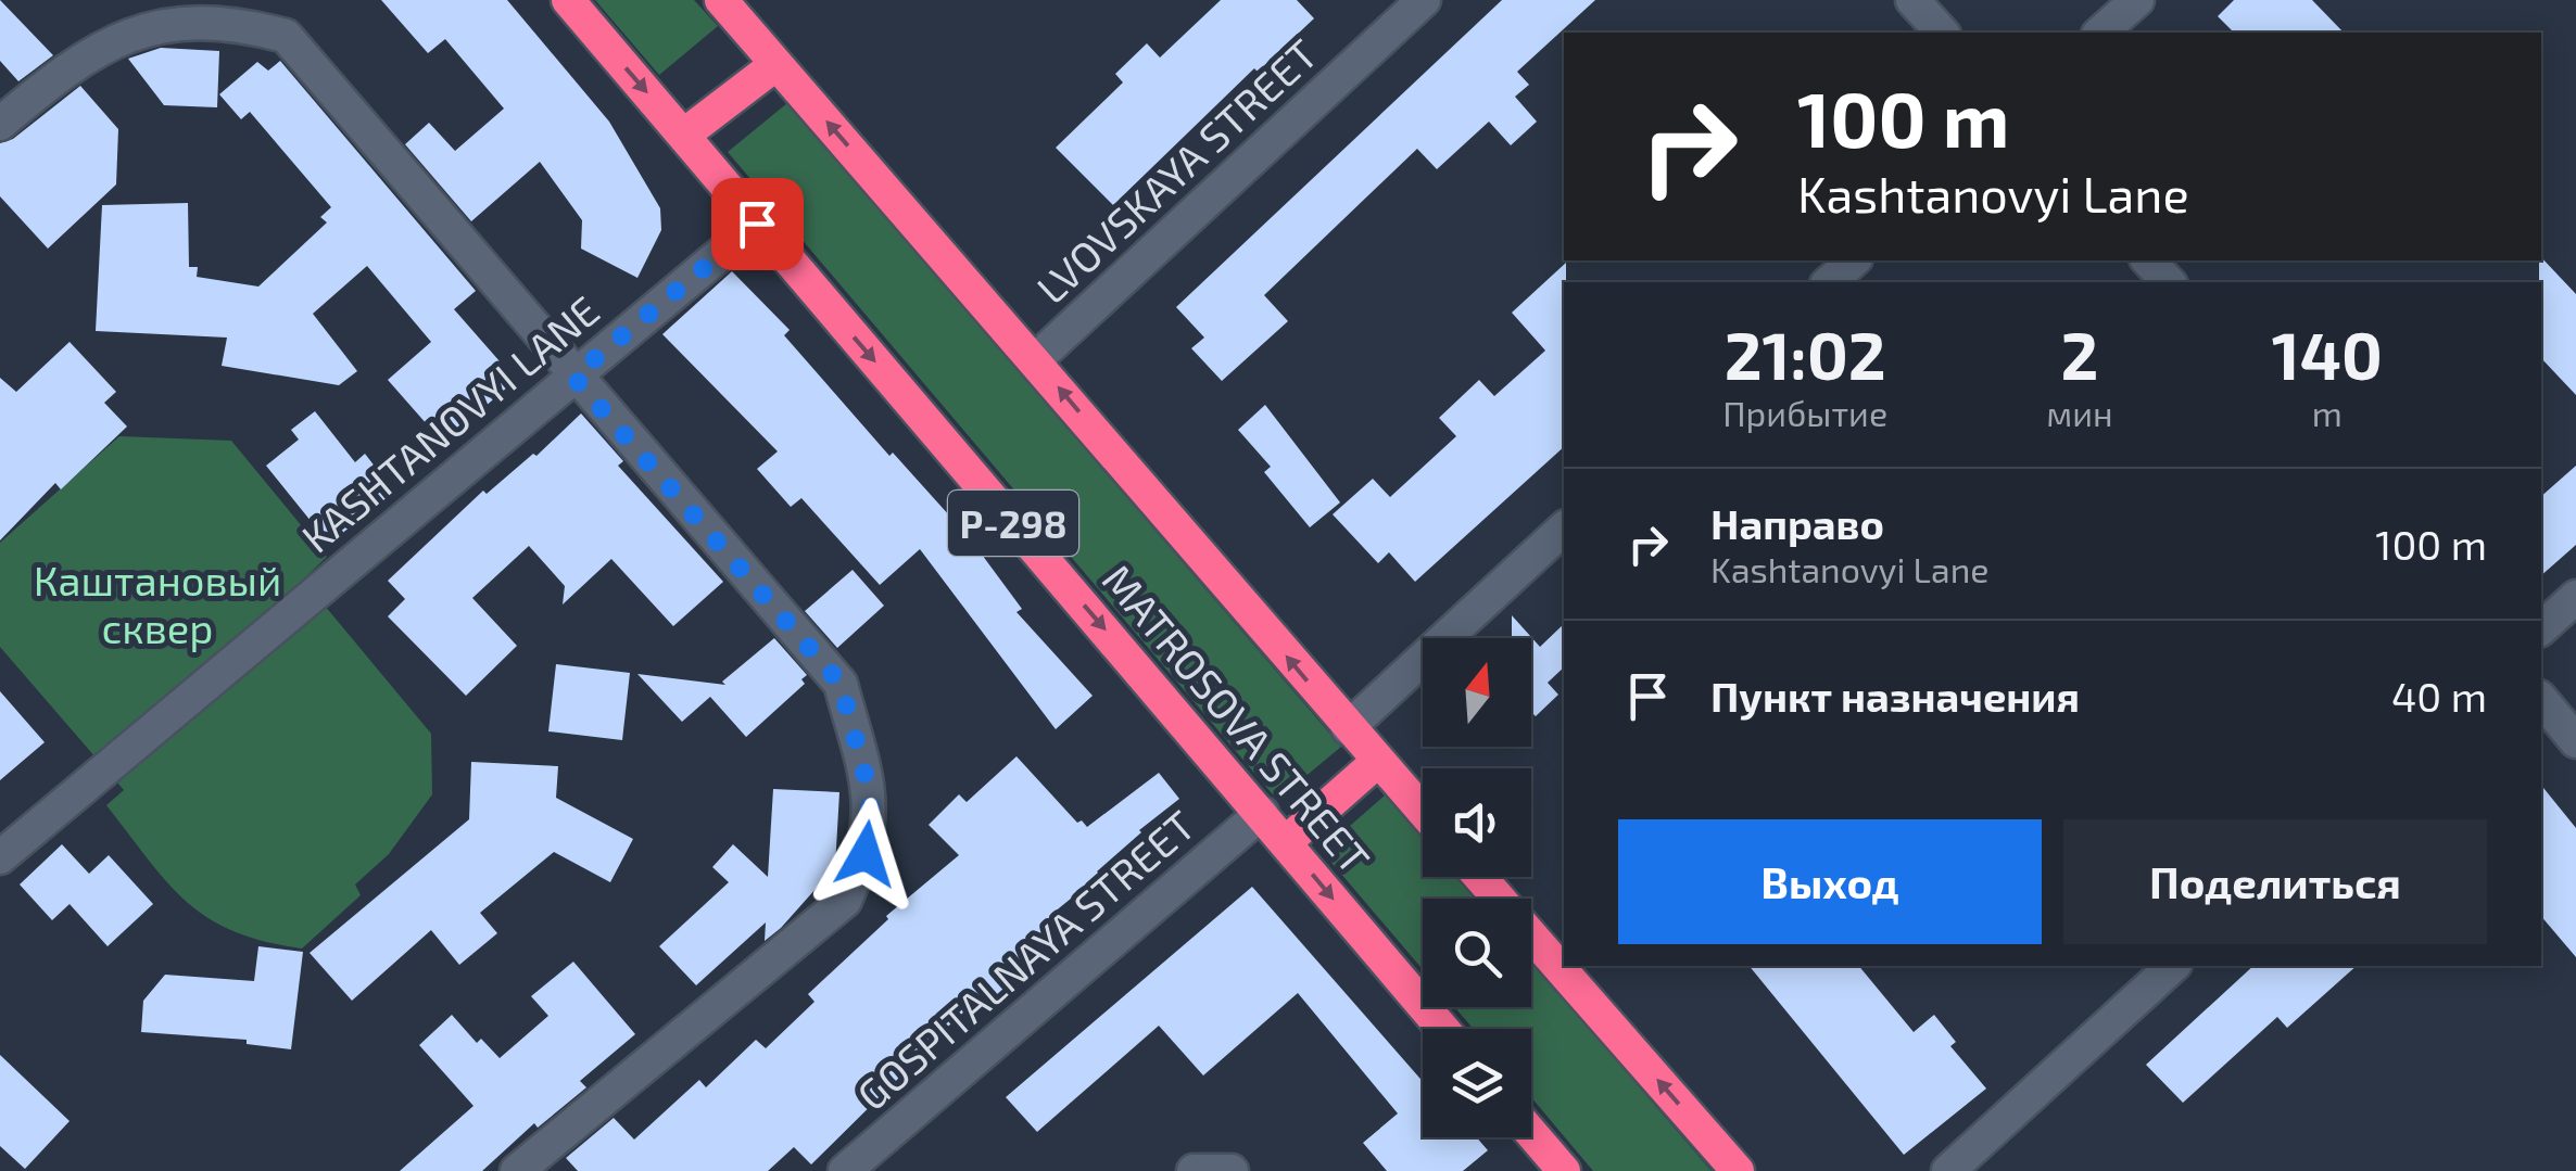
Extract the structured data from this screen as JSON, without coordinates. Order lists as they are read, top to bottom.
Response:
{
  "streets": {
    "highway": ["Р-298", "MATROSOVA STREET"],
    "street": ["LVOVSKAYA STREET", "KASHTANOVYI LANE", "GOSPITALNAYA STREET"]
  },
  "crossings": [
    ["LVOVSKAYA STREET", "MATROSOVA STREET"],
    ["KASHTANOVYI LANE", "MATROSOVA STREET"],
    ["MATROSOVA STREET", "GOSPITALNAYA STREET"]
  ],
  "parks": ["Каштановый сквер"],
  "north": "top",
  "page": {
    "turn": ["100 m", "Kashtanovyi Lane"],
    "eta": [
      "21:02",
      "Прибытие",
      "2",
      "мин",
      "140",
      "m"
    ],
    "list": [
      {
        "name": "Направо",
        "note": "Kashtanovyi Lane",
        "value": "100 m"
      },
      {
        "name": "Пункт назначения",
        "value": "40 m"
      }
    ],
    "buttons": ["Выход", "Поделиться"]
  }
}
